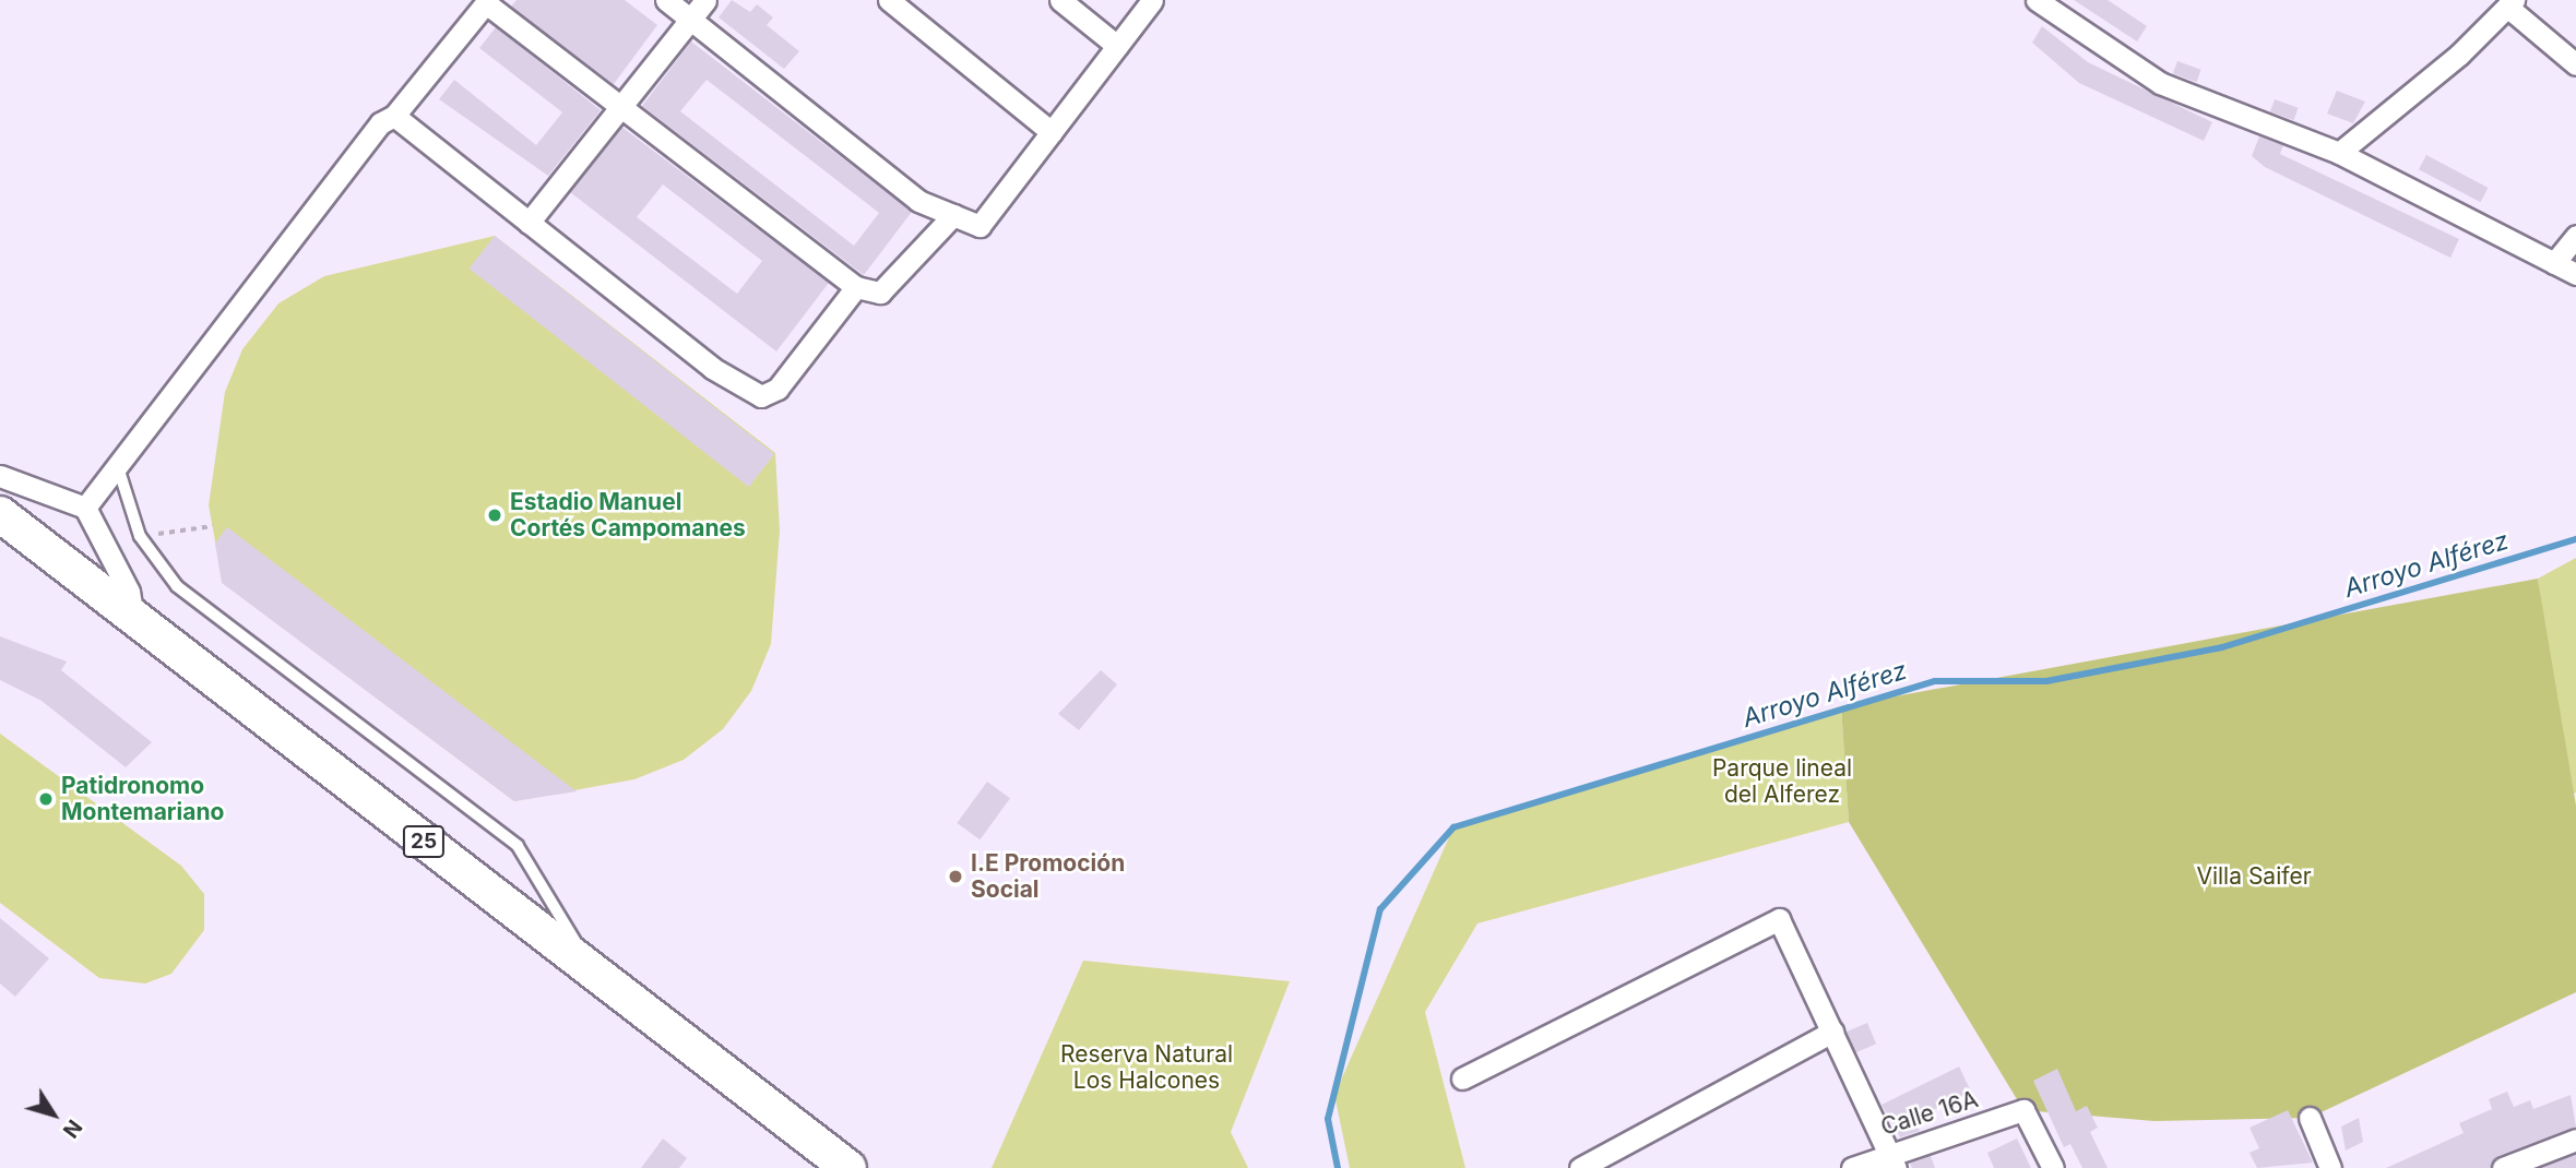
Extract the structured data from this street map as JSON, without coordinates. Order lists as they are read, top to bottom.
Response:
{
  "streets": {
    "main road": ["25"],
    "street": ["Calle 16A"]
  },
  "water": ["Arroyo Alférez"],
  "parks": ["Parque lineal del Alferez", "Villa Saifer", "Reserva Natural Los Halcones"],
  "places": ["Estadio Manuel Cortés Campomanes", "Patidronomo Montemariano", "I.E Promoción Social"],
  "north": "bottom right"
}
